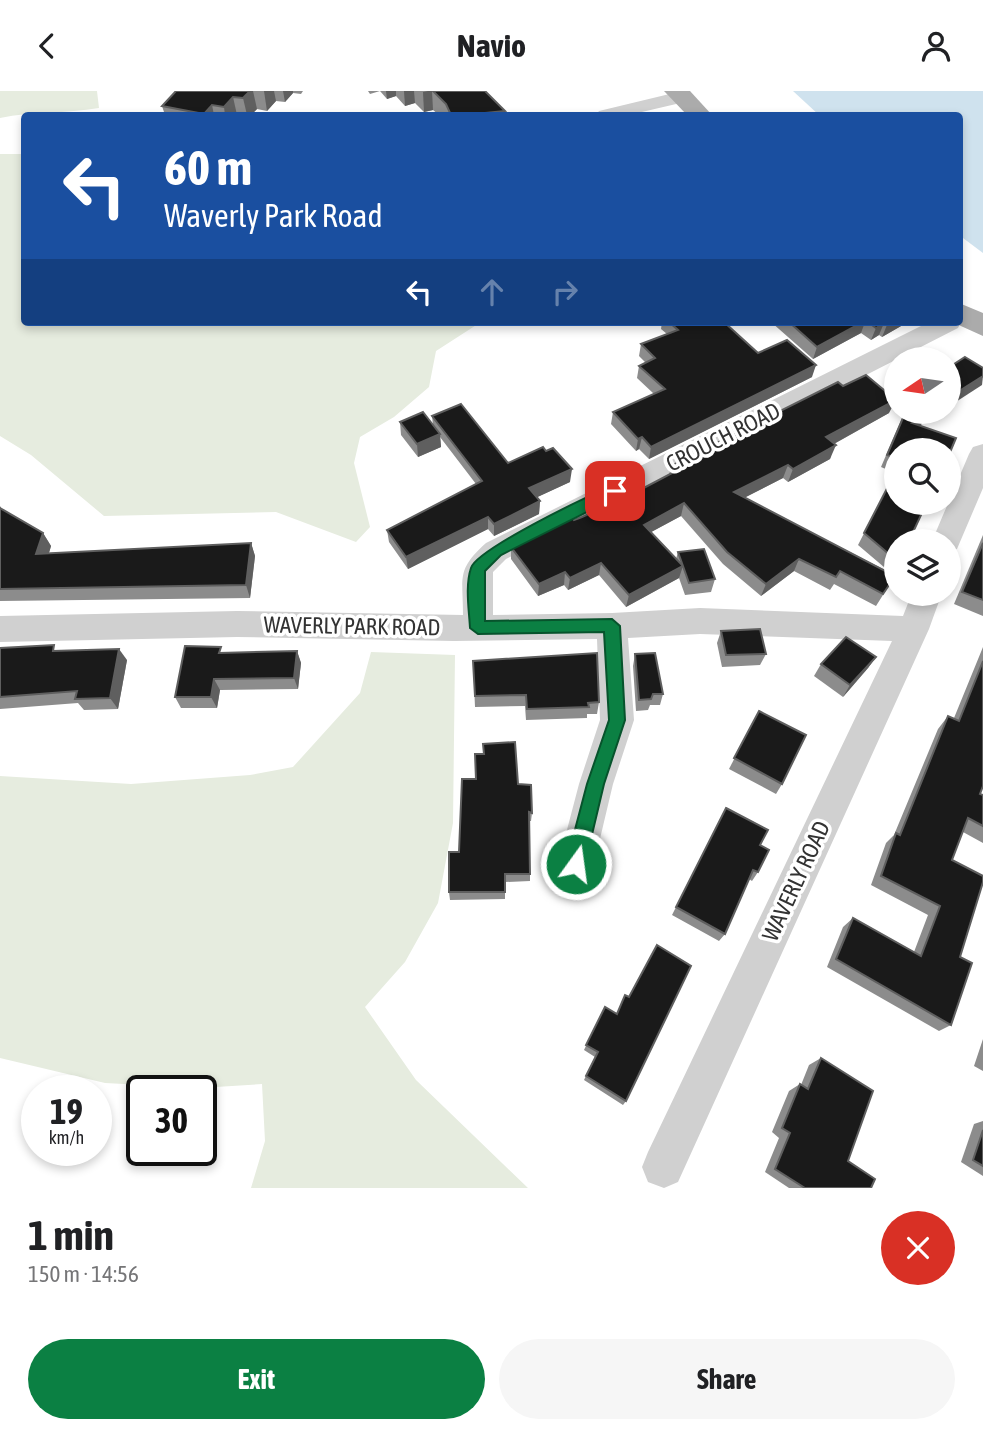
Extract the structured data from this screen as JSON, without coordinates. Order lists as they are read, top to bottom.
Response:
{
  "streets": {
    "street": ["CROUCH ROAD", "WAVERLY PARK ROAD", "WAVERLY ROAD"]
  },
  "crossings": [
    ["CROUCH ROAD", "WAVERLY PARK ROAD"],
    ["WAVERLY PARK ROAD", "WAVERLY ROAD"]
  ],
  "north": "left",
  "page": {
    "header": "Navio",
    "turn": ["60 m", "Waverly Park Road"],
    "speed": "19 km/h",
    "limit": "30",
    "heading": ["1 min", "150 m · 14:56"],
    "buttons": ["Exit", "Share"]
  }
}
